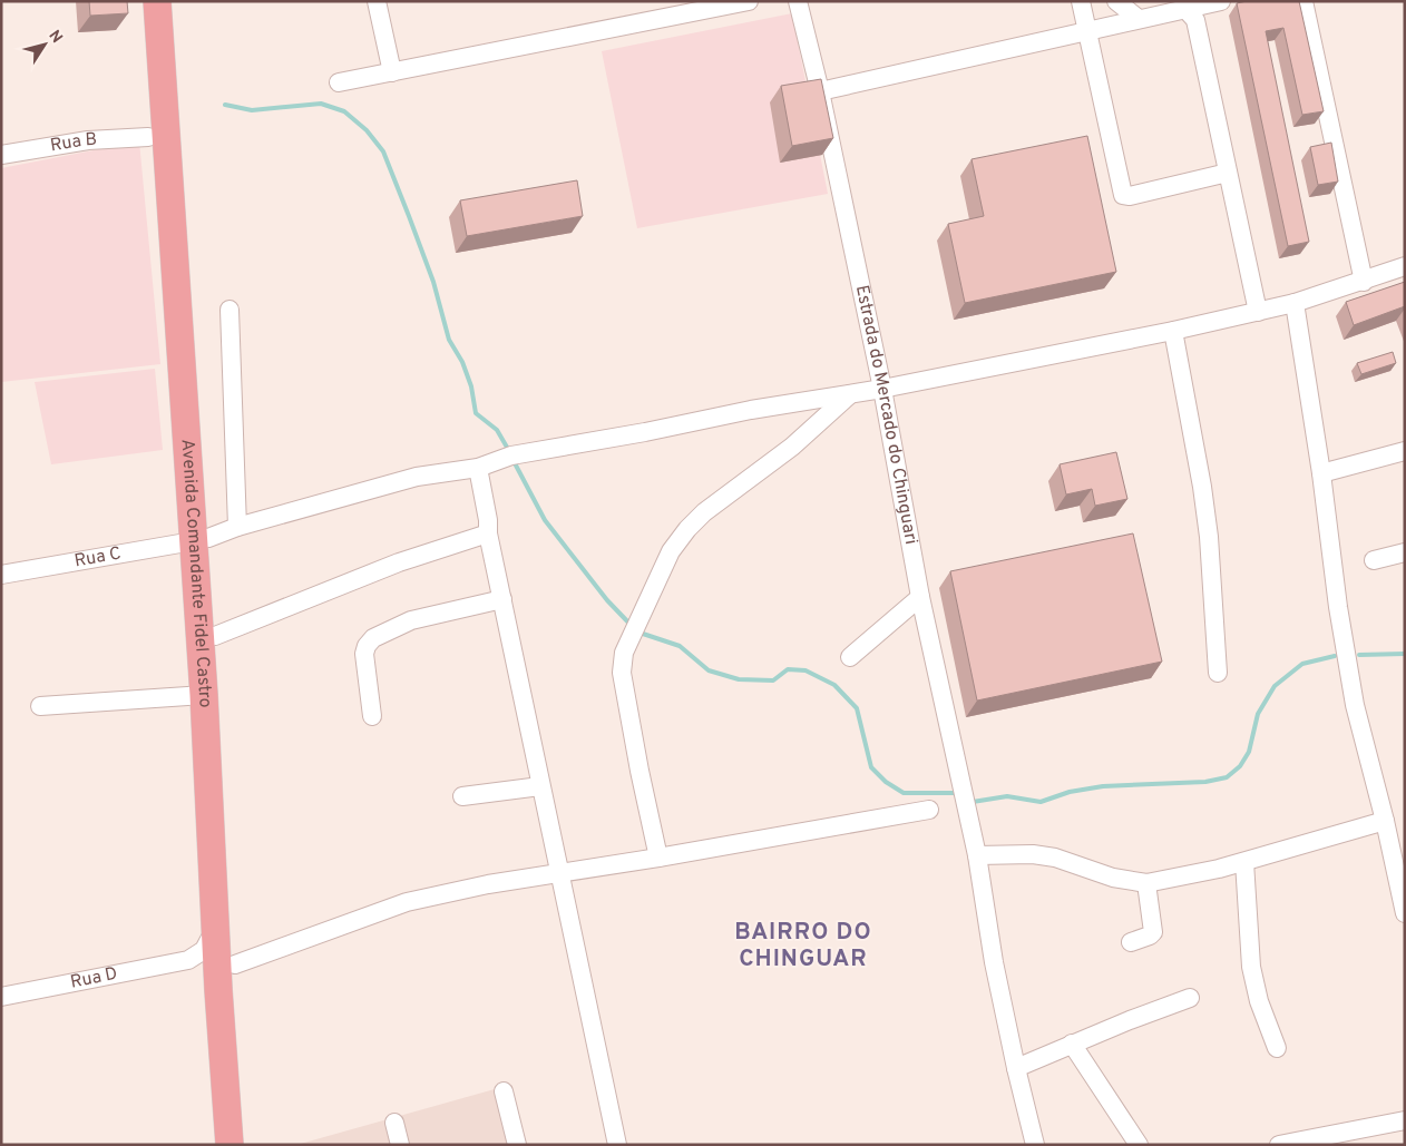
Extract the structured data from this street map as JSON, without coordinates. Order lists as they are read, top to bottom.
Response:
{
  "streets": {
    "highway": ["Avenida Comandante Fidel Castro"],
    "street": [
      "Rua B",
      "Estrada do Mercado do Chinguari",
      "Rua C",
      "Rua D"
    ]
  },
  "crossings": [
    ["Estrada do Mercado do Chinguari", "Rua C"],
    ["Rua C", "Avenida Comandante Fidel Castro"],
    ["Avenida Comandante Fidel Castro", "Rua D"]
  ],
  "districts": ["BAIRRO DO CHINGUAR"],
  "north": "top right"
}
